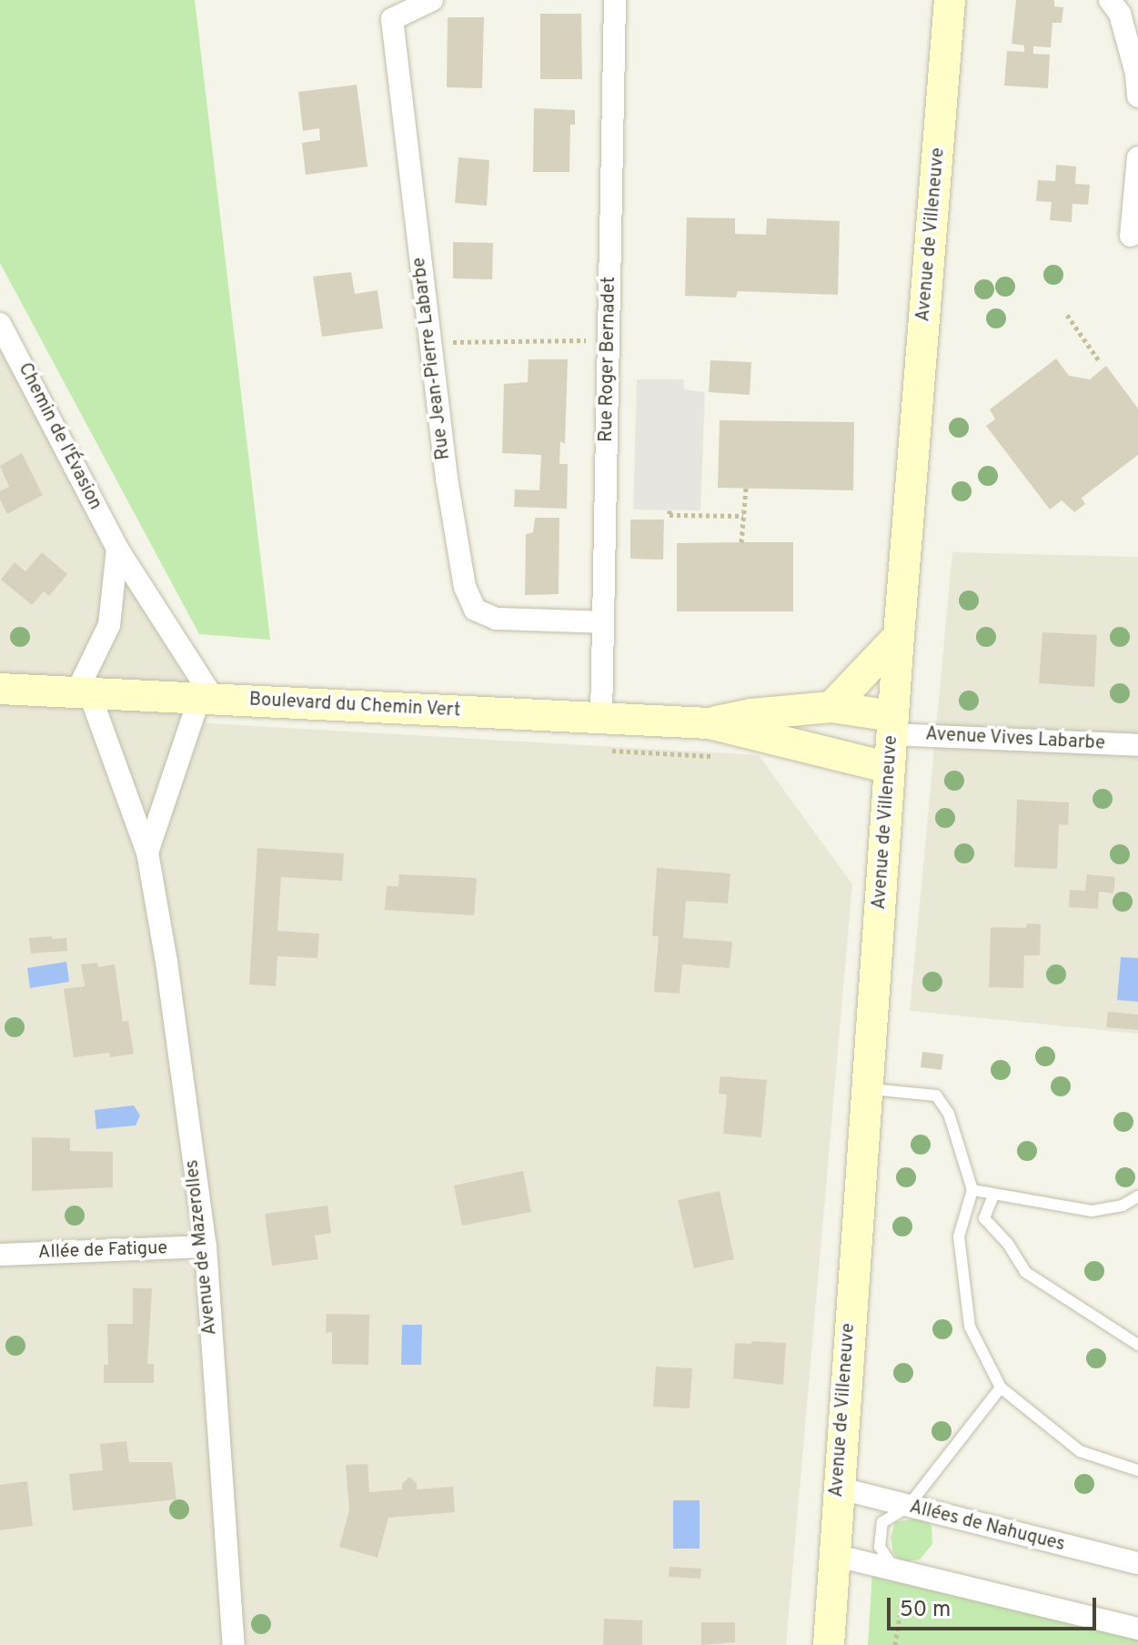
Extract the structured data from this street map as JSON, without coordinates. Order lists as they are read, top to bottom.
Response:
{
  "streets": {
    "main road": ["Avenue de Villeneuve", "Boulevard du Chemin Vert"],
    "street": [
      "Rue Jean-Pierre Labarbe",
      "Rue Roger Bernadet",
      "Chemin de l'Évasion",
      "Avenue Vives Labarbe",
      "Avenue de Mazerolles",
      "Allée de Fatigue",
      "Allées de Nahuques"
    ]
  },
  "crossings": [
    ["Avenue de Villeneuve", "Boulevard du Chemin Vert"],
    ["Avenue de Villeneuve", "Avenue Vives Labarbe"],
    ["Avenue de Villeneuve", "Allées de Nahuques"],
    ["Rue Jean-Pierre Labarbe", "Rue Roger Bernadet"],
    ["Rue Roger Bernadet", "Boulevard du Chemin Vert"],
    ["Chemin de l'Évasion", "Boulevard du Chemin Vert"],
    ["Chemin de l'Évasion", "Avenue de Mazerolles"],
    ["Boulevard du Chemin Vert", "Avenue Vives Labarbe"],
    ["Boulevard du Chemin Vert", "Avenue de Mazerolles"],
    ["Avenue de Mazerolles", "Allée de Fatigue"]
  ],
  "scale_bar": "50 m"
}
